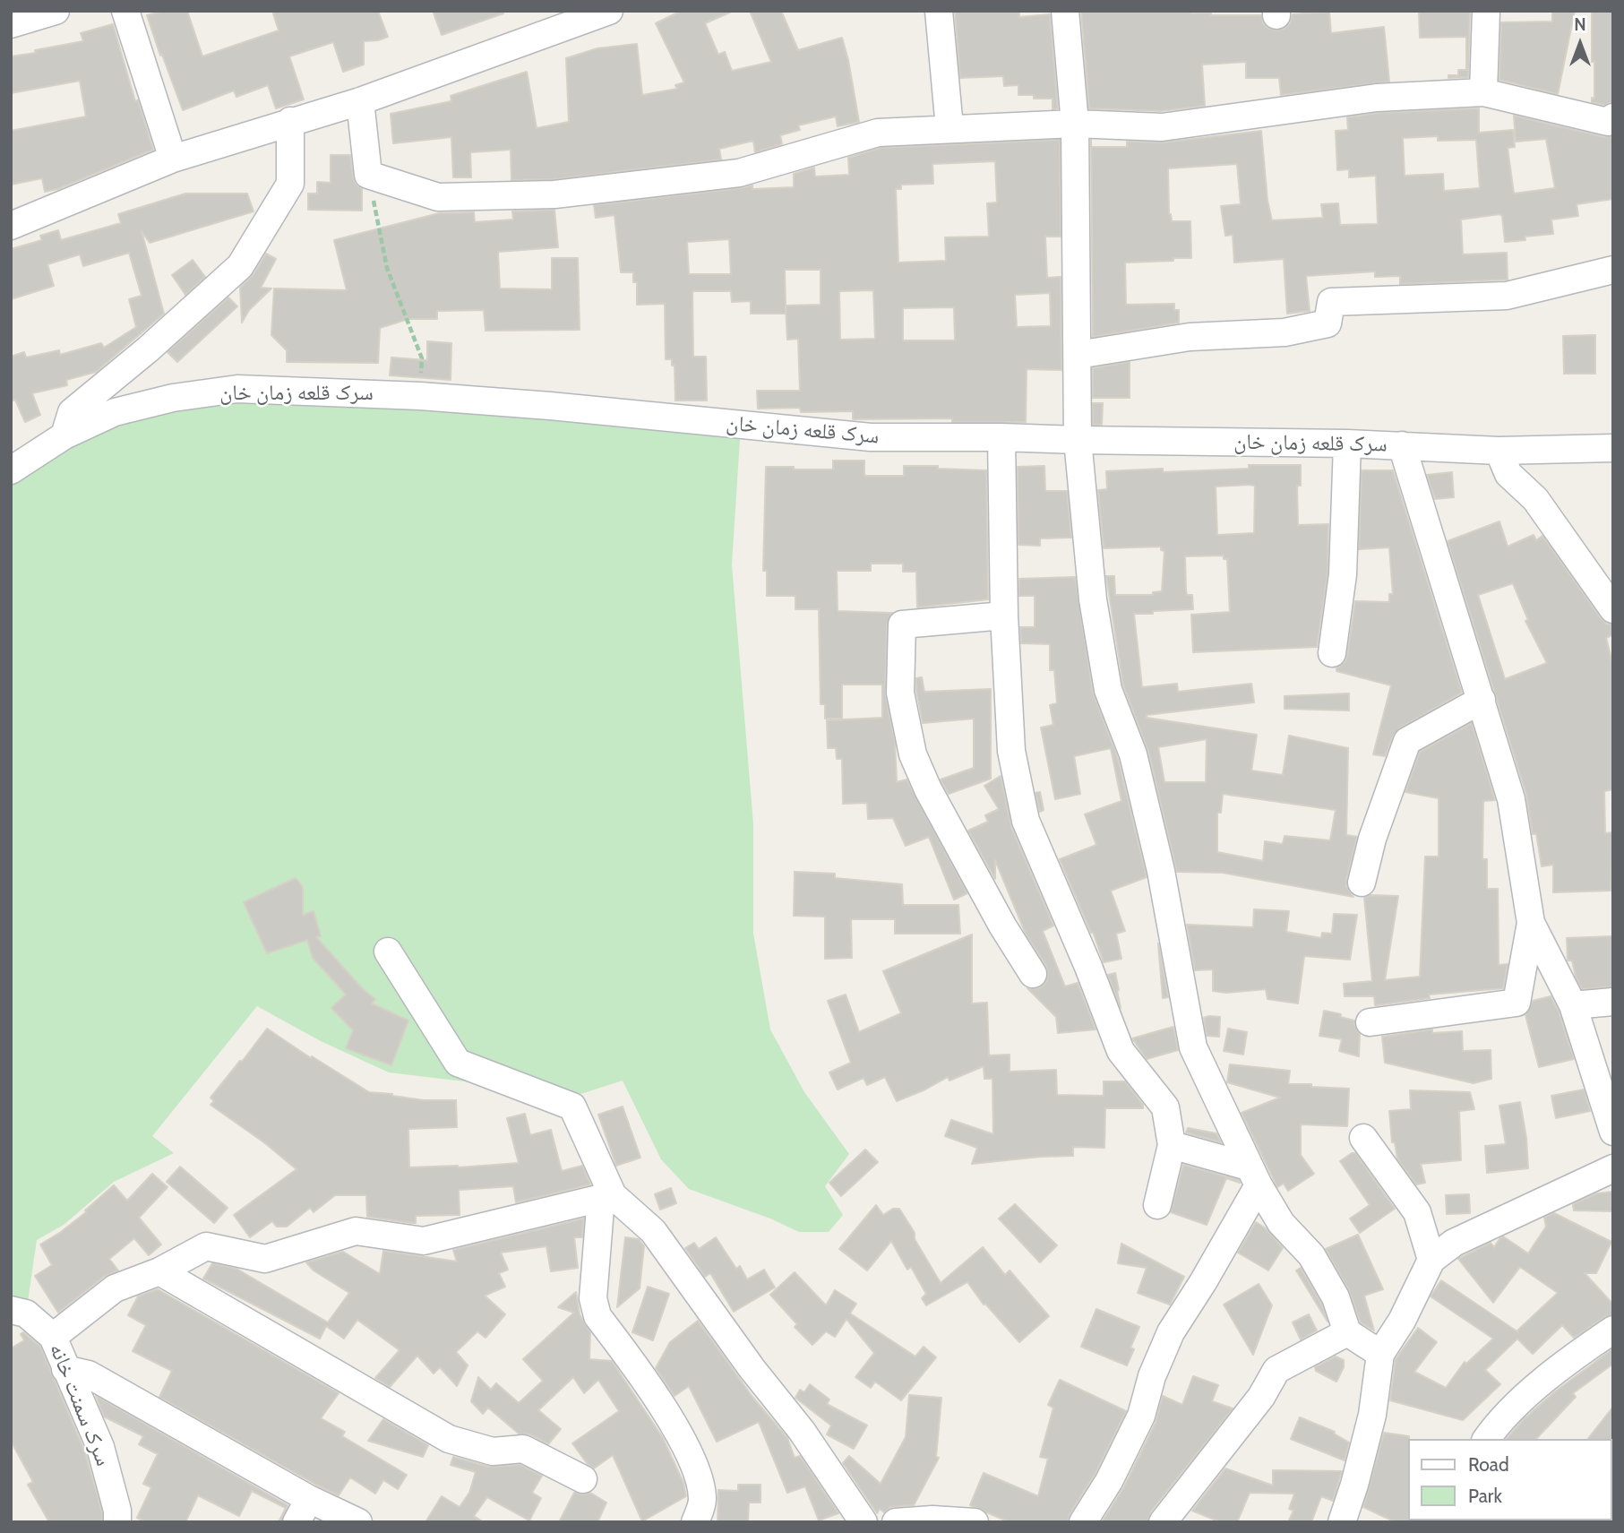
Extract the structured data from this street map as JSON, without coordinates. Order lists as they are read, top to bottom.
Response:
{
  "streets": {
    "street": ["سرک قلعه زمان خان", "سرک سمنت خانه"]
  },
  "legend": ["Road", "Park"],
  "north": "top"
}
